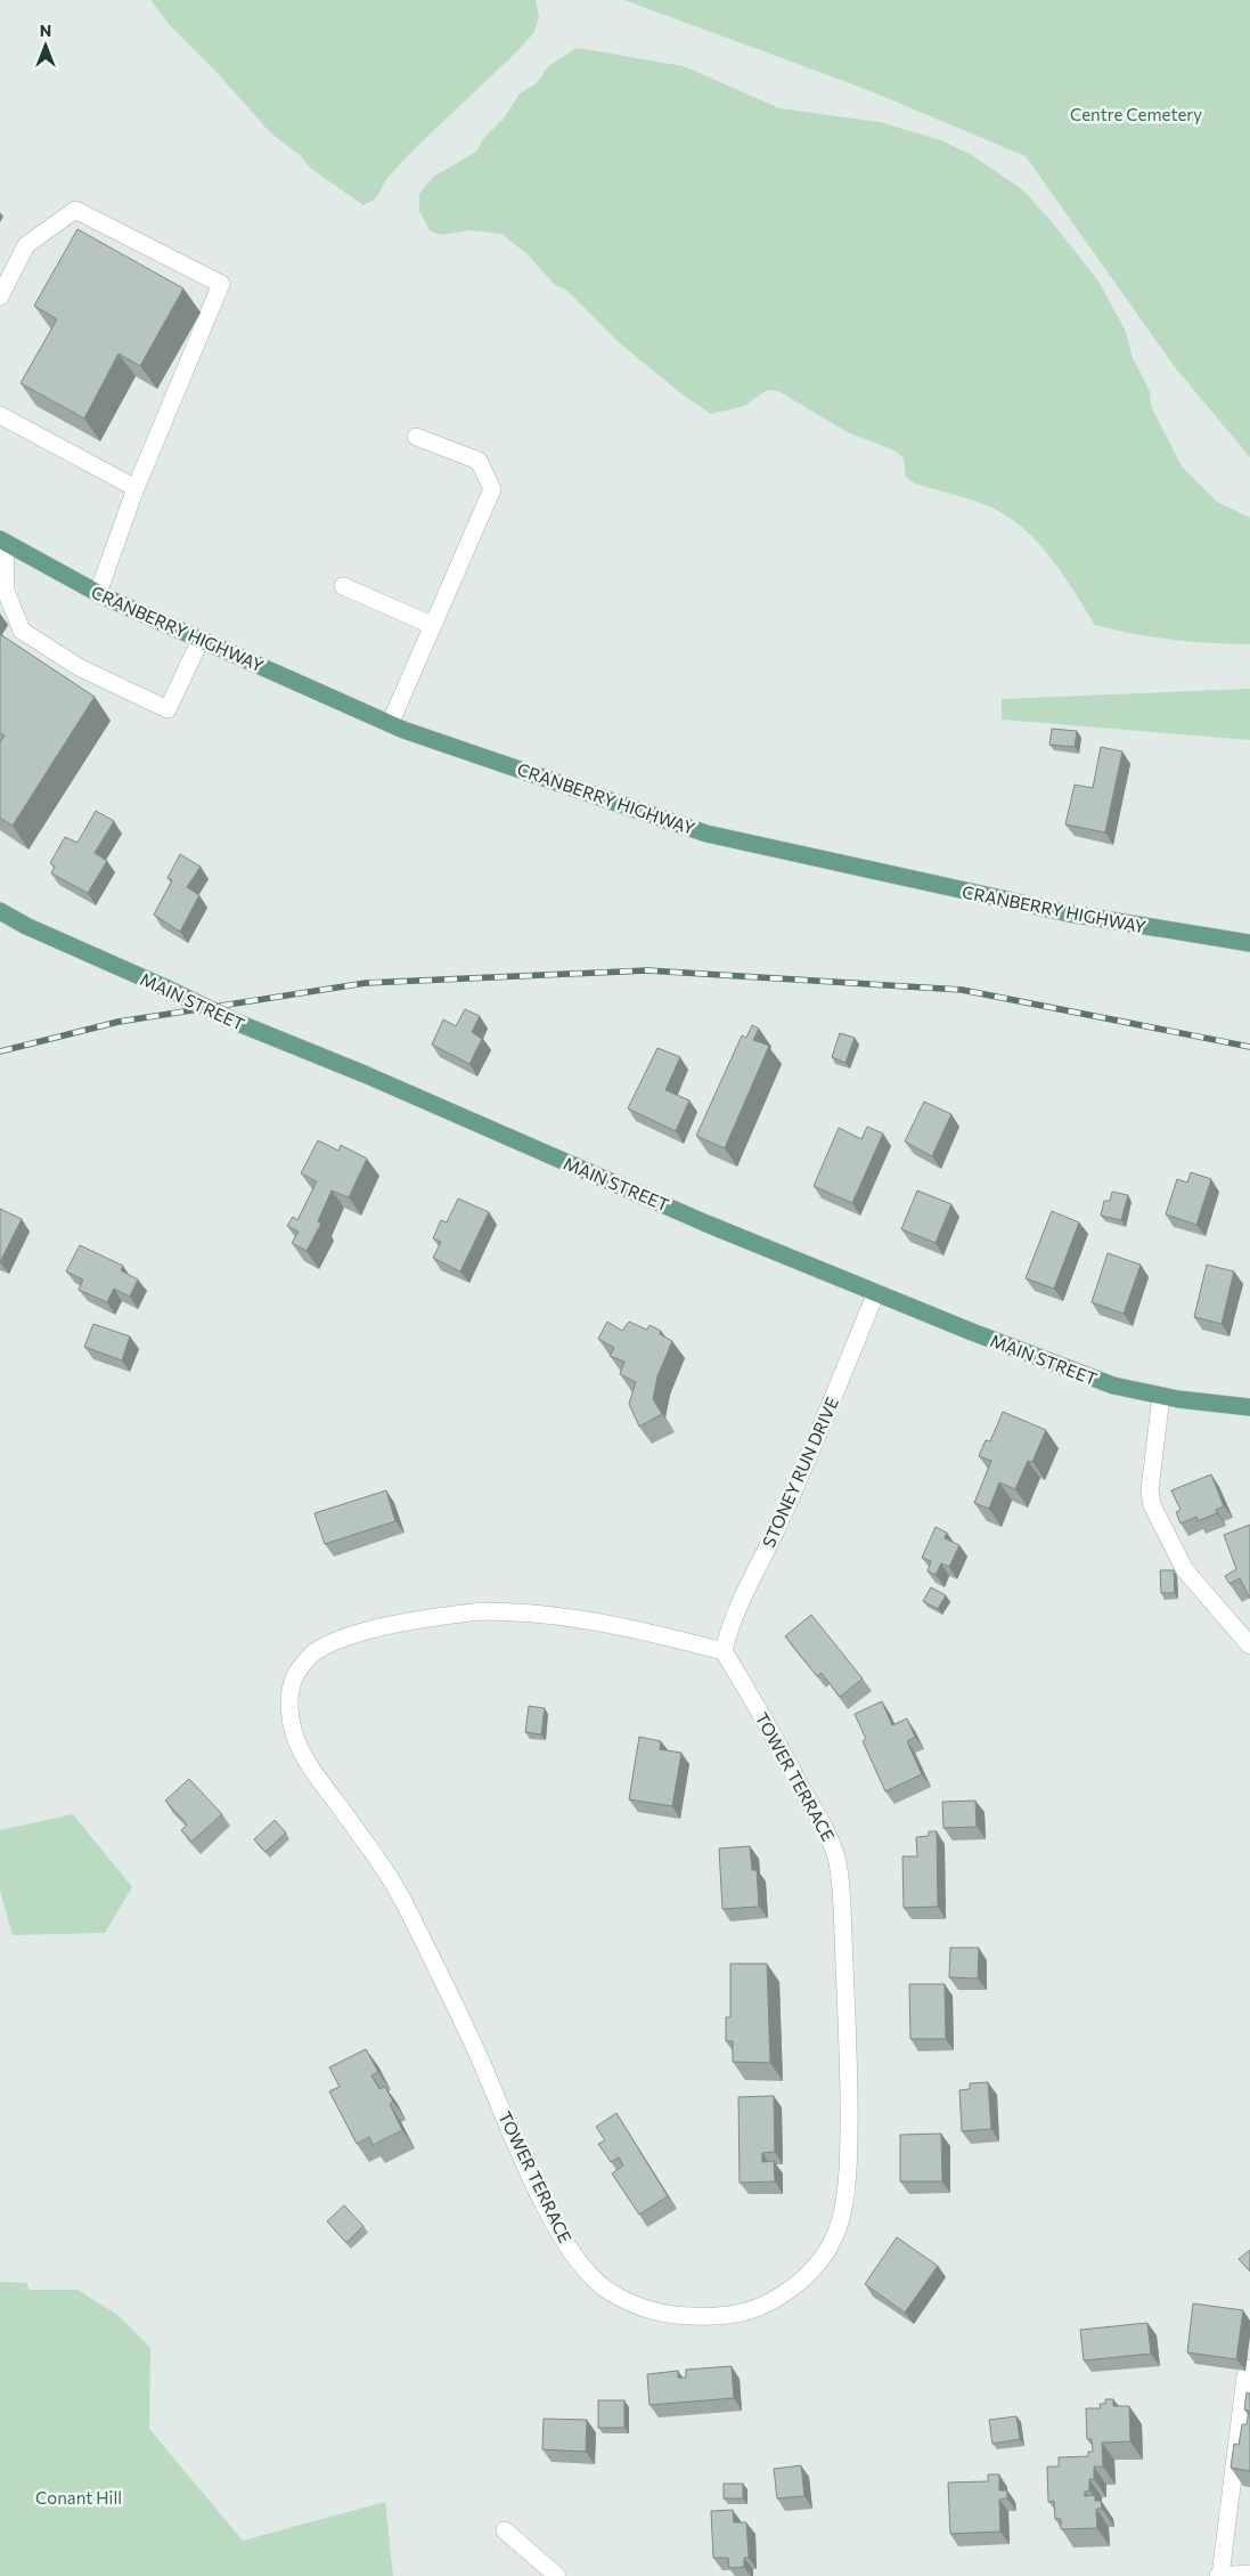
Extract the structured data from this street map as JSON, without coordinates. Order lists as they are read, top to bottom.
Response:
{
  "streets": {
    "main road": ["CRANBERRY HIGHWAY", "MAIN STREET"],
    "street": ["STONEY RUN DRIVE", "TOWER TERRACE"]
  },
  "crossings": [
    ["MAIN STREET", "STONEY RUN DRIVE"],
    ["STONEY RUN DRIVE", "TOWER TERRACE"]
  ],
  "parks": ["Centre Cemetery", "Conant Hill"],
  "north": "top"
}
